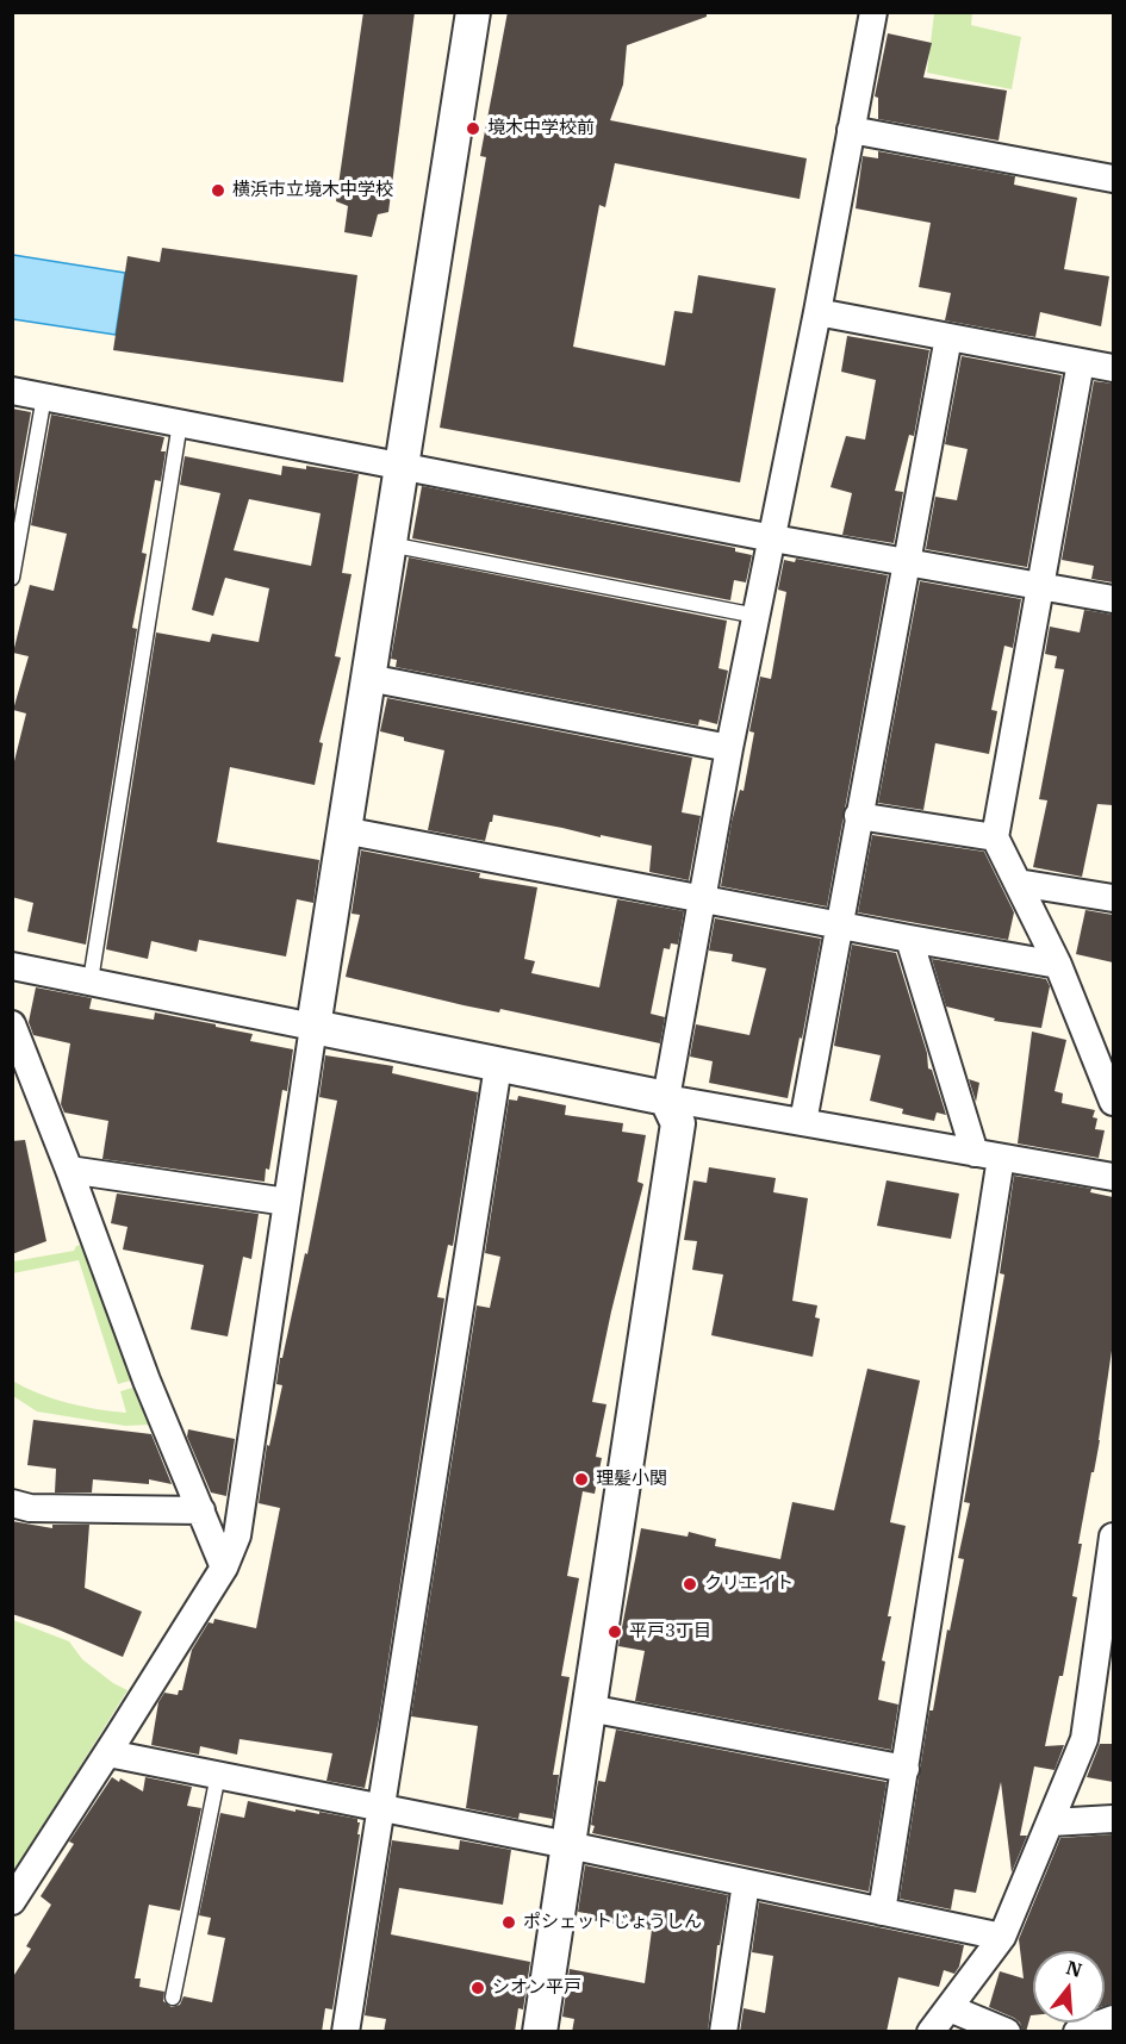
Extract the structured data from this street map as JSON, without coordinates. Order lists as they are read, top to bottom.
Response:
{
  "places": [
    "境木中学校前",
    "横浜市立境木中学校",
    "理髪小関",
    "クリエイト",
    "平戸3丁目",
    "ポシェットじょうしん",
    "シオン平戸"
  ],
  "north": "top"
}
